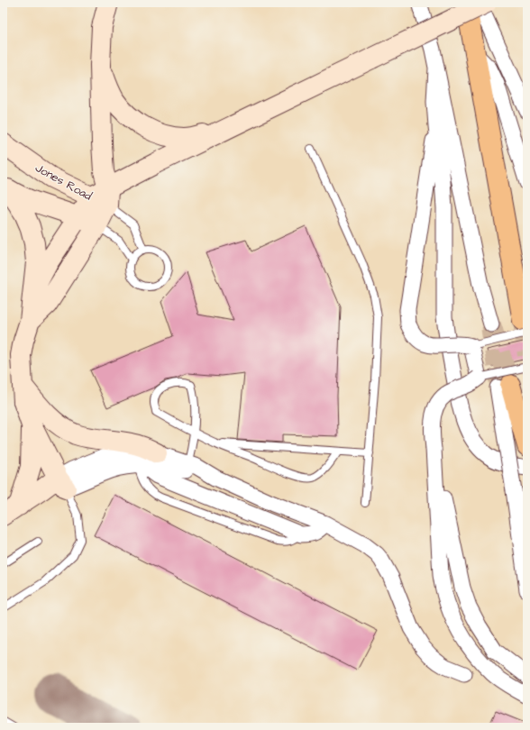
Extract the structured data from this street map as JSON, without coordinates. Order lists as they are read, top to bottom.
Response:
{
  "streets": {
    "street": ["Jones Road"]
  }
}
